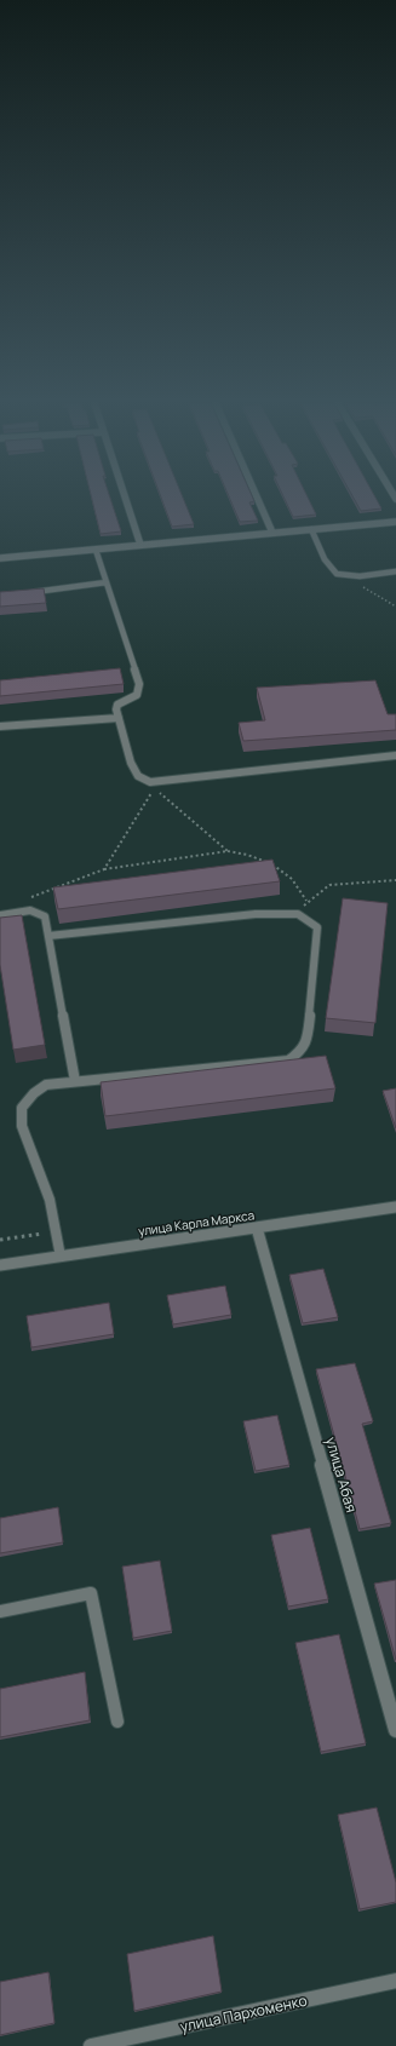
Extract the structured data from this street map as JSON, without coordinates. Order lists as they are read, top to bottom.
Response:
{
  "streets": {
    "street": ["улица Карла Маркса", "улица Абая", "улица Пархоменко"]
  },
  "crossings": [
    ["улица Карла Маркса", "улица Абая"]
  ]
}
